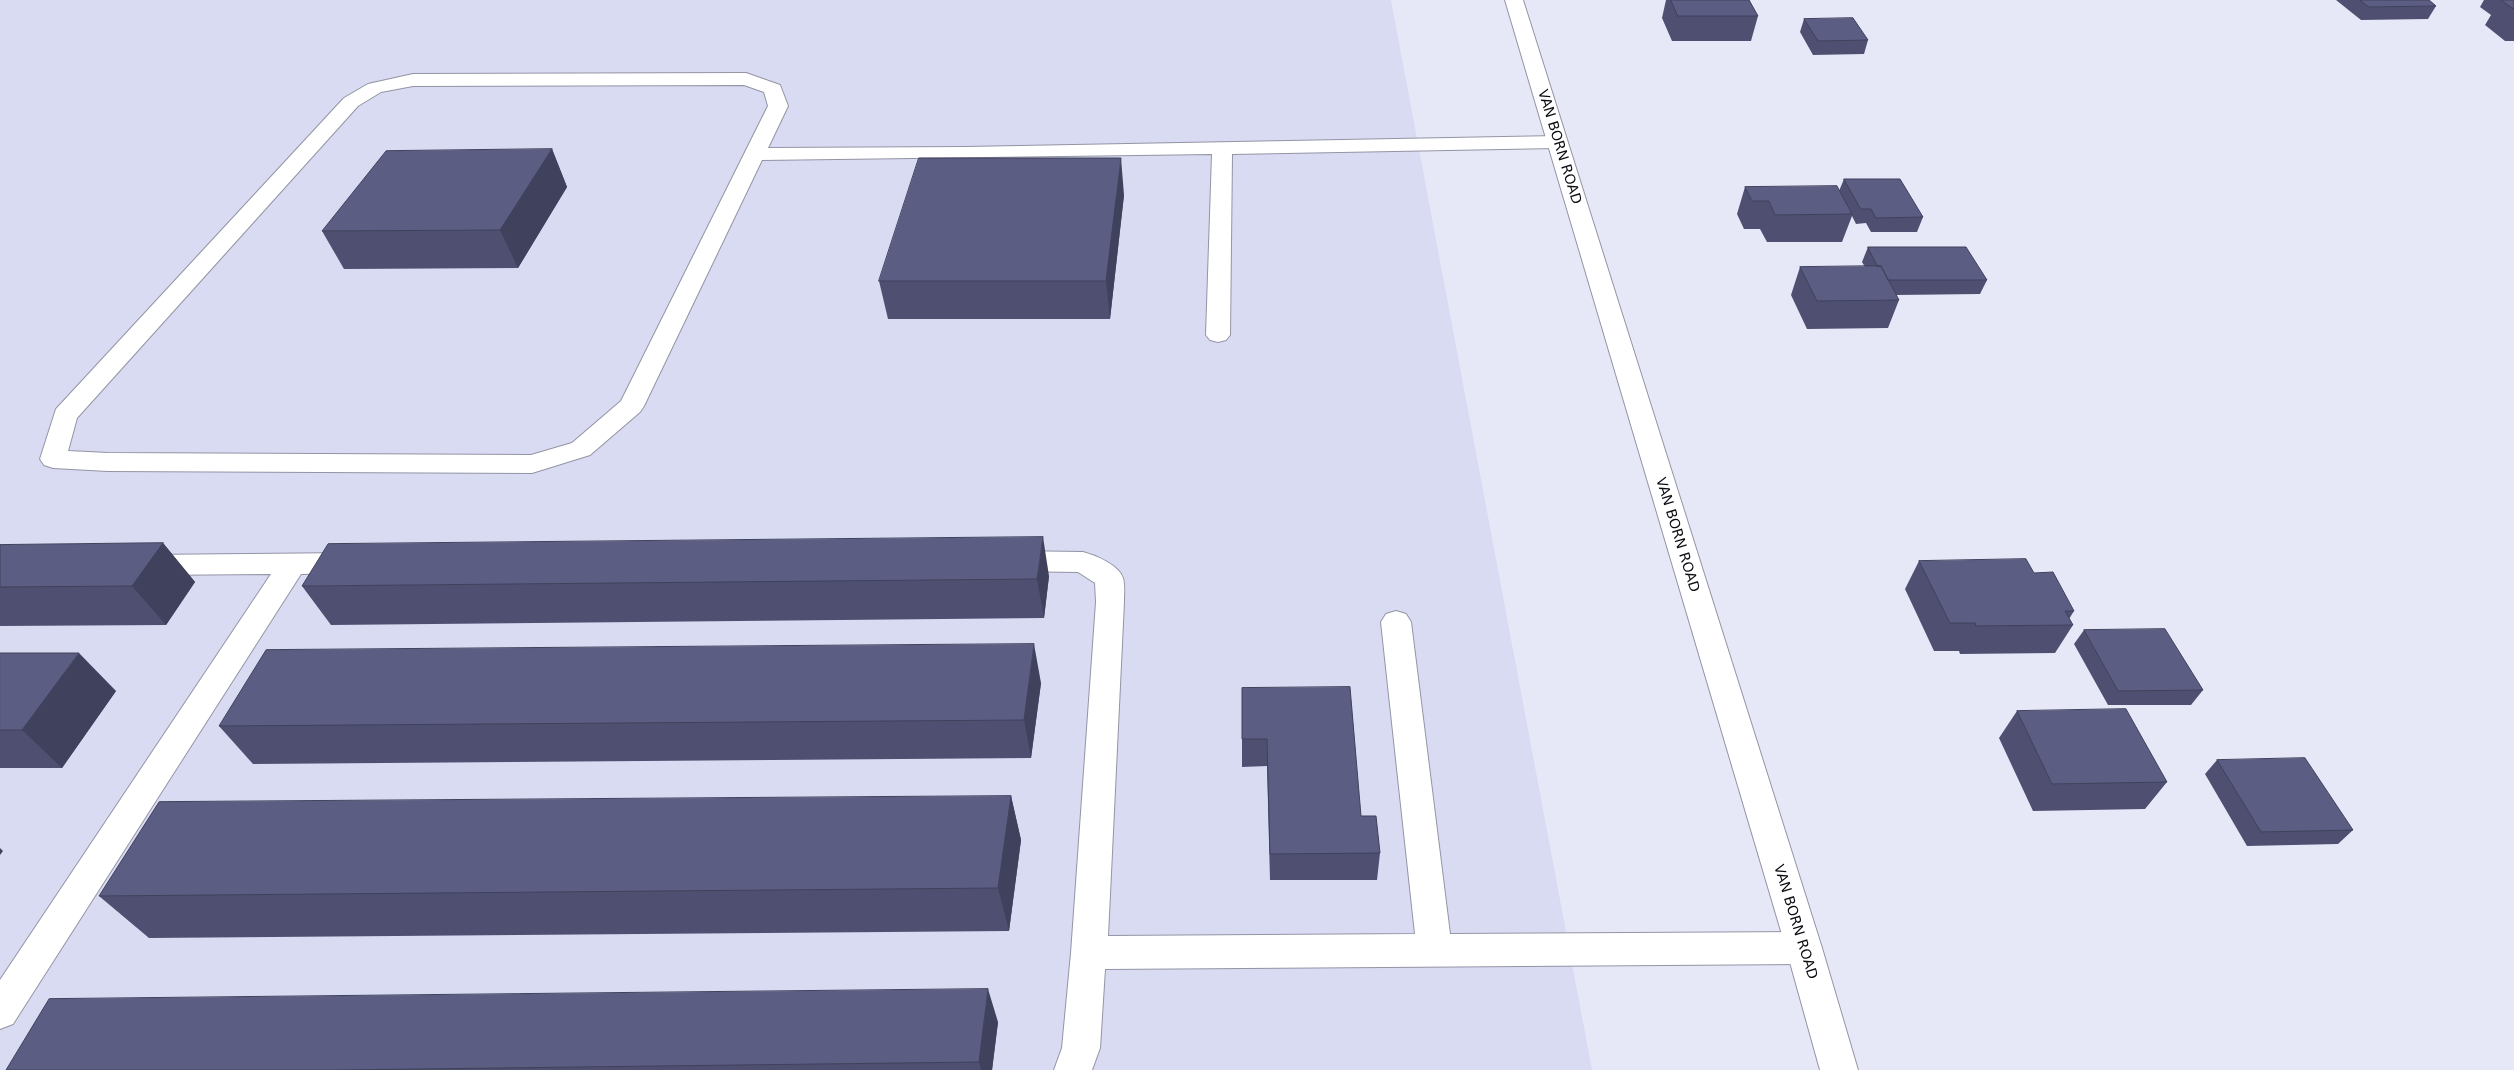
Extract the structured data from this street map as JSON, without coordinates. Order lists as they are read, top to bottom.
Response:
{
  "streets": {
    "main road": ["VAN BORN ROAD"]
  }
}
